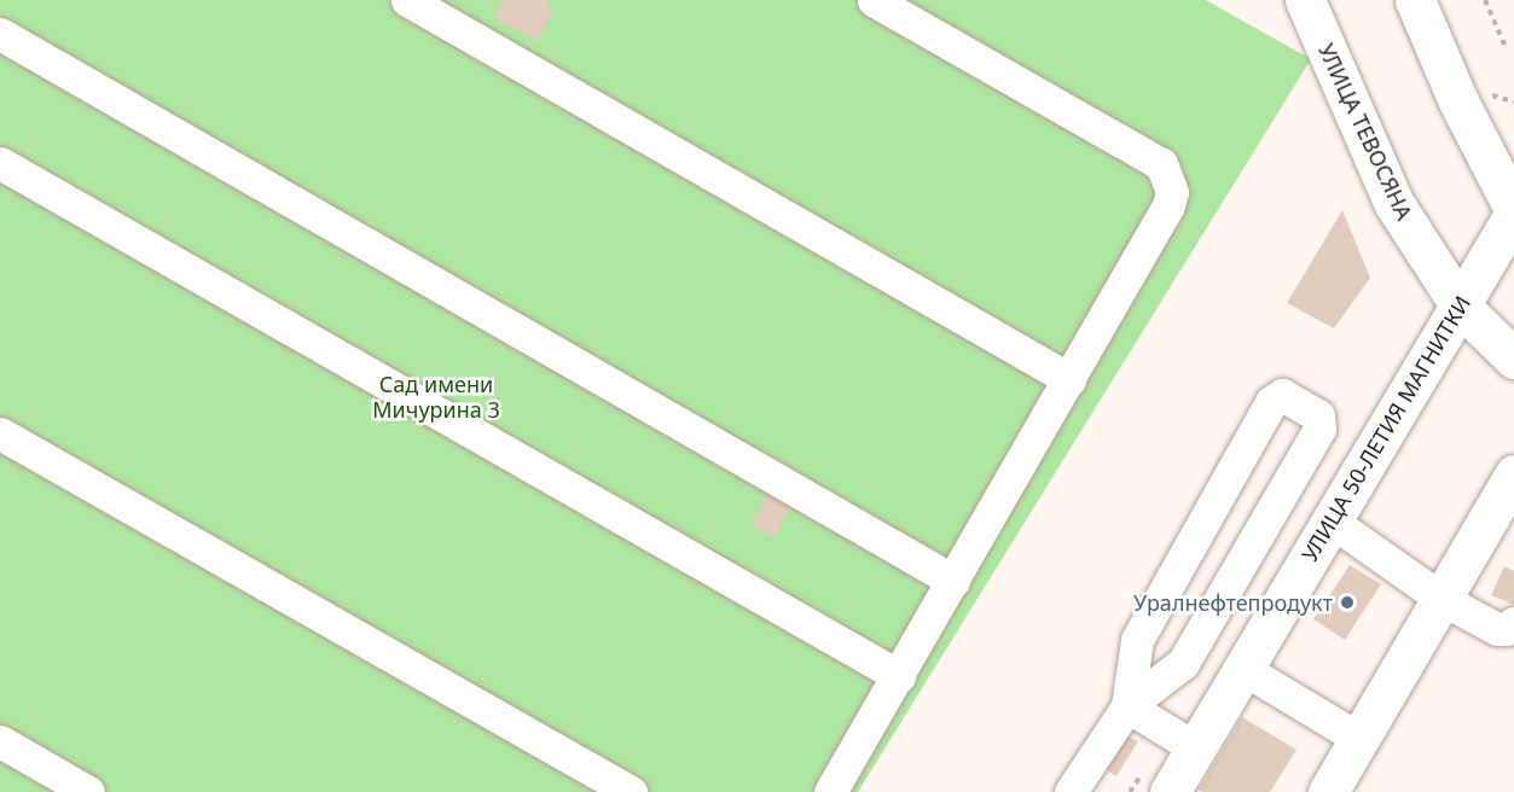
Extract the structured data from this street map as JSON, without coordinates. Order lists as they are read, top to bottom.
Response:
{
  "streets": {
    "main road": ["УЛИЦА ТЕВОСЯНА", "УЛИЦА 50-ЛЕТИЯ МАГНИТКИ"]
  },
  "crossings": [
    ["УЛИЦА ТЕВОСЯНА", "УЛИЦА 50-ЛЕТИЯ МАГНИТКИ"]
  ],
  "parks": ["Сад имени Мичурина 3"],
  "places": ["Уралнефтепродукт"]
}
